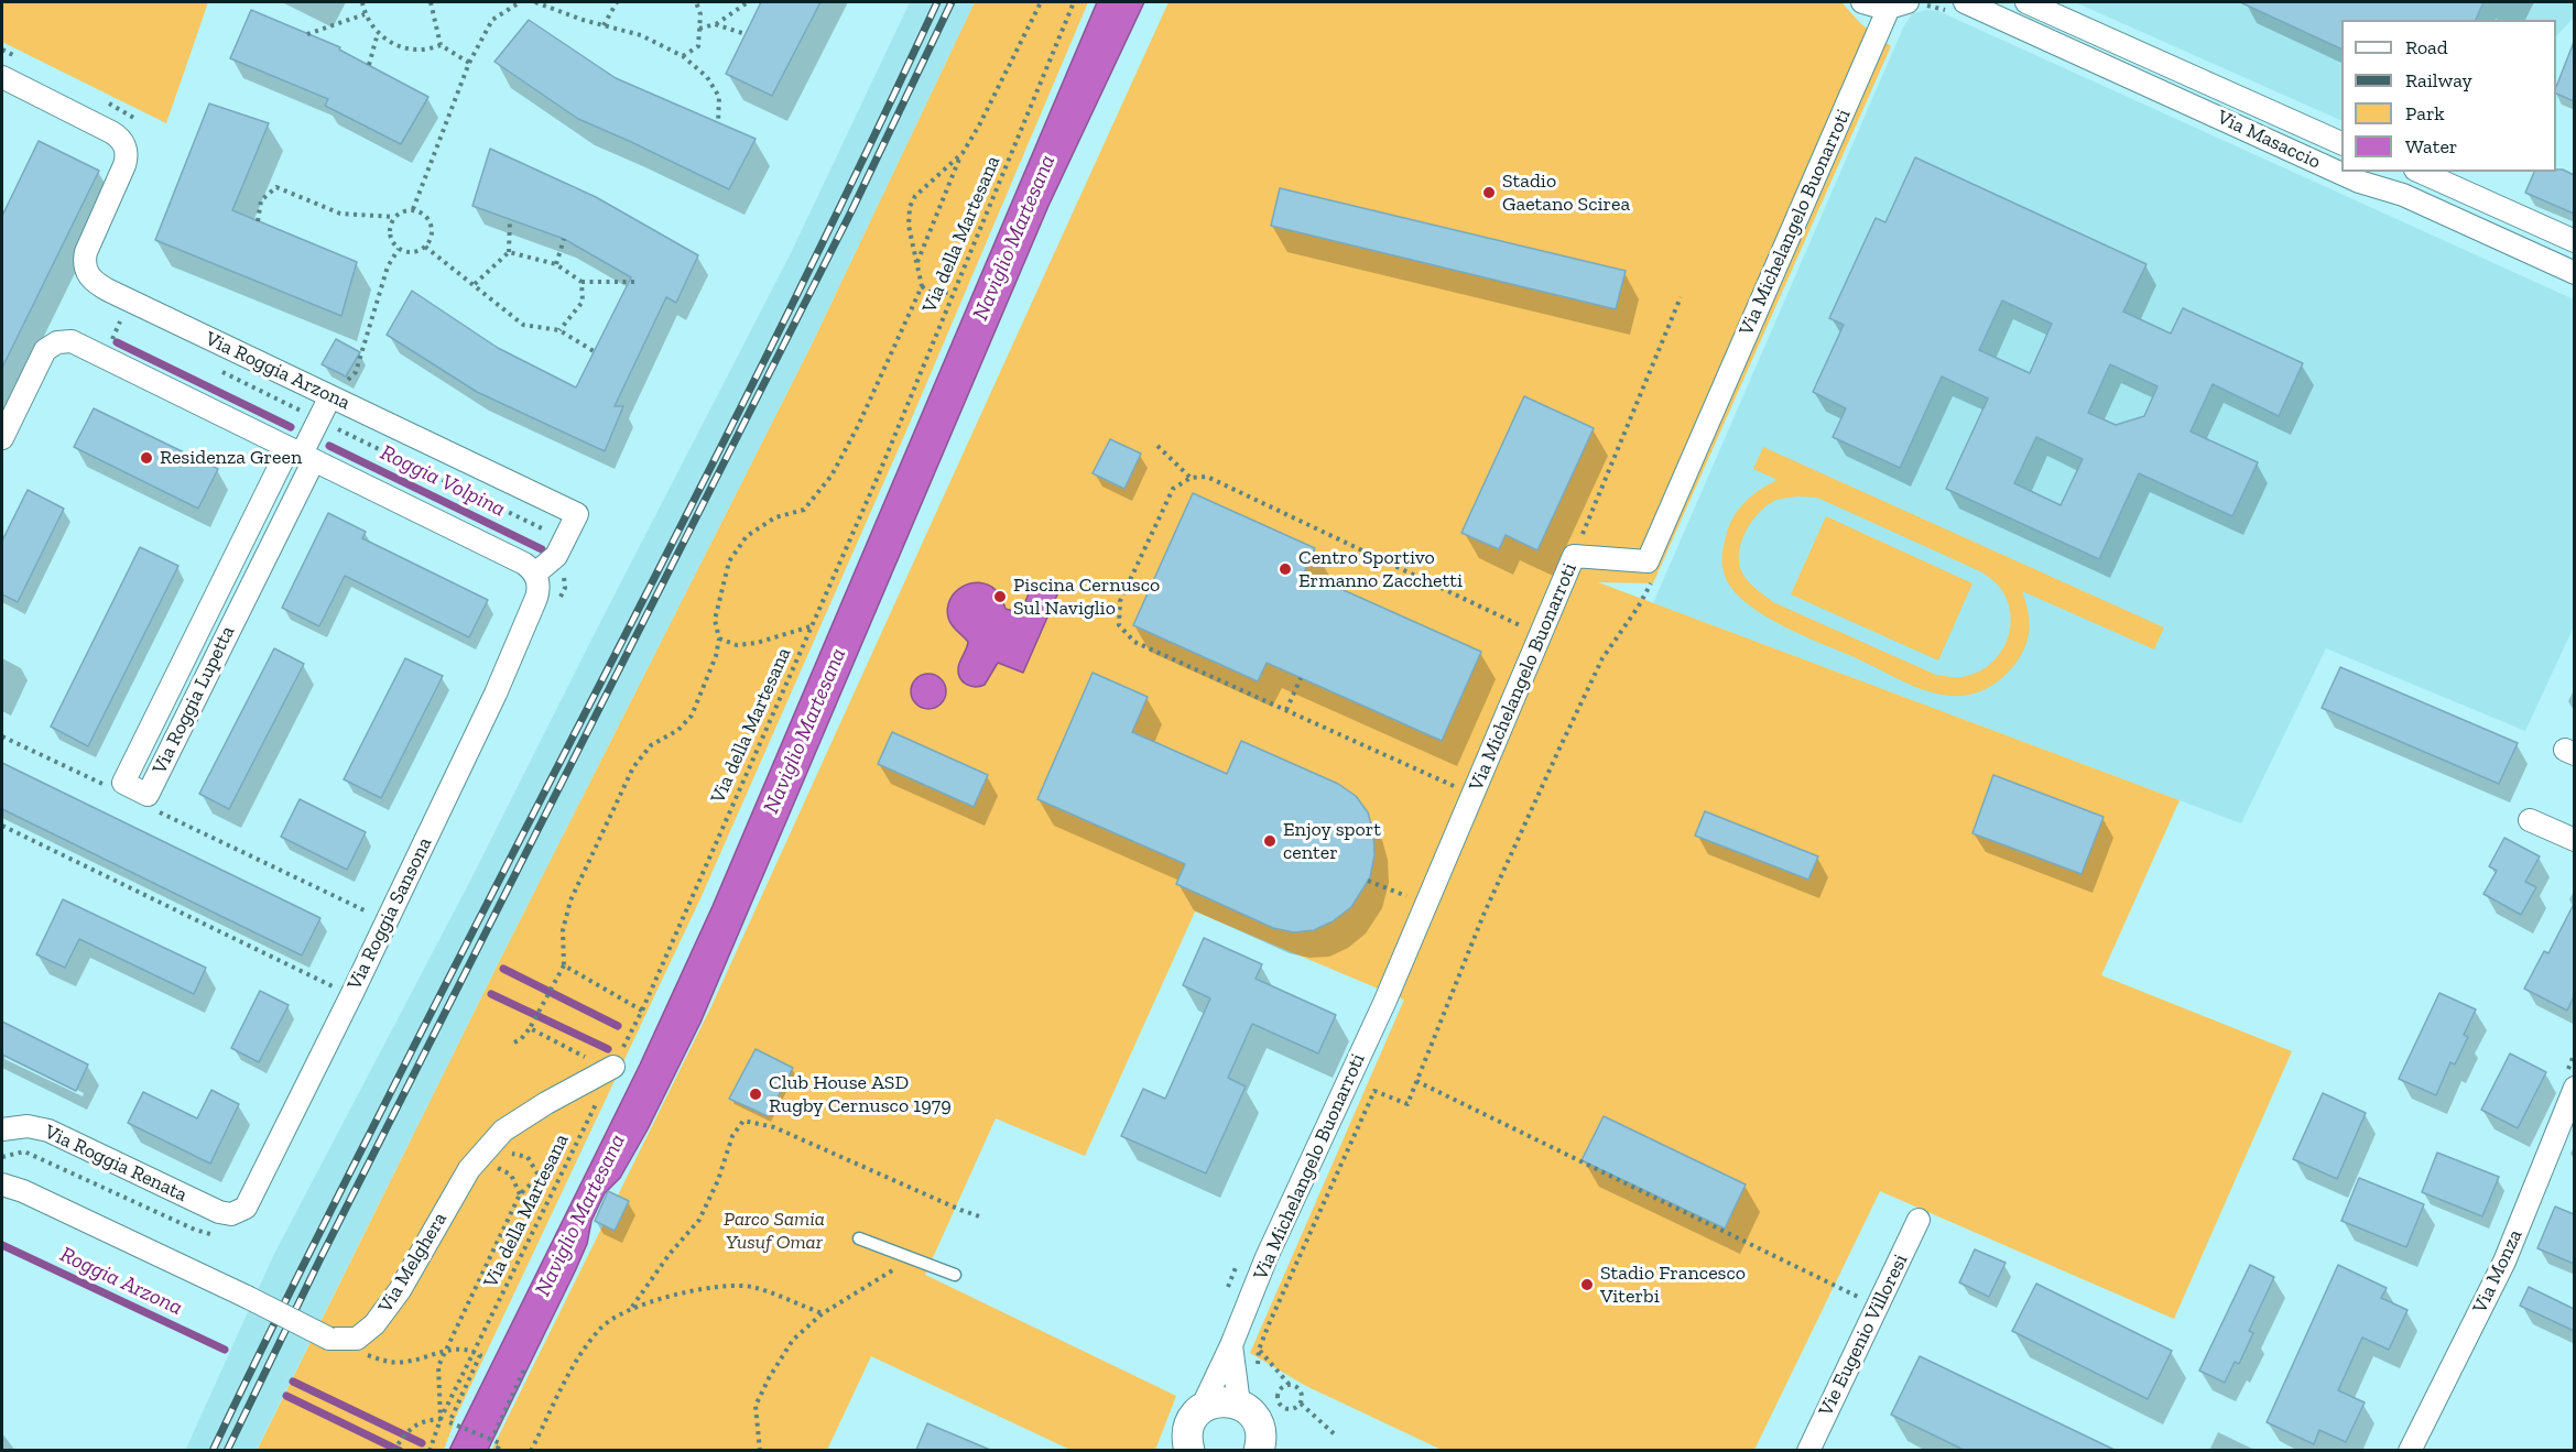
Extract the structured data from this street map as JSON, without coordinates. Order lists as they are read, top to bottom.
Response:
{
  "streets": {
    "street": [
      "Via Masaccio",
      "Via Michelangelo Buonarroti",
      "Via Roggia Arzona",
      "Via Roggia Lupetta",
      "Via Roggia Sansona",
      "Via Roggia Renata",
      "Via Melghera",
      "Via Monza",
      "Vie Eugenio Villoresi"
    ],
    "path": ["Via della Martesana"]
  },
  "crossings": [
    ["Via della Martesana", "Via Melghera"],
    ["Via Roggia Arzona", "Via Roggia Sansona"],
    ["Via Roggia Sansona", "Via Roggia Renata"]
  ],
  "water": ["Naviglio Martesana", "Roggia Volpina", "Roggia Arzona"],
  "parks": ["Parco Samia Yusuf Omar"],
  "places": [
    "Stadio Gaetano Scirea",
    "Residenza Green",
    "Centro Sportivo Ermanno Zacchetti",
    "Piscina Cernusco Sul Naviglio",
    "Enjoy sport center",
    "Club House ASD Rugby Cernusco 1979",
    "Stadio Francesco Viterbi"
  ],
  "legend": [
    "Road",
    "Railway",
    "Park",
    "Water"
  ]
}
